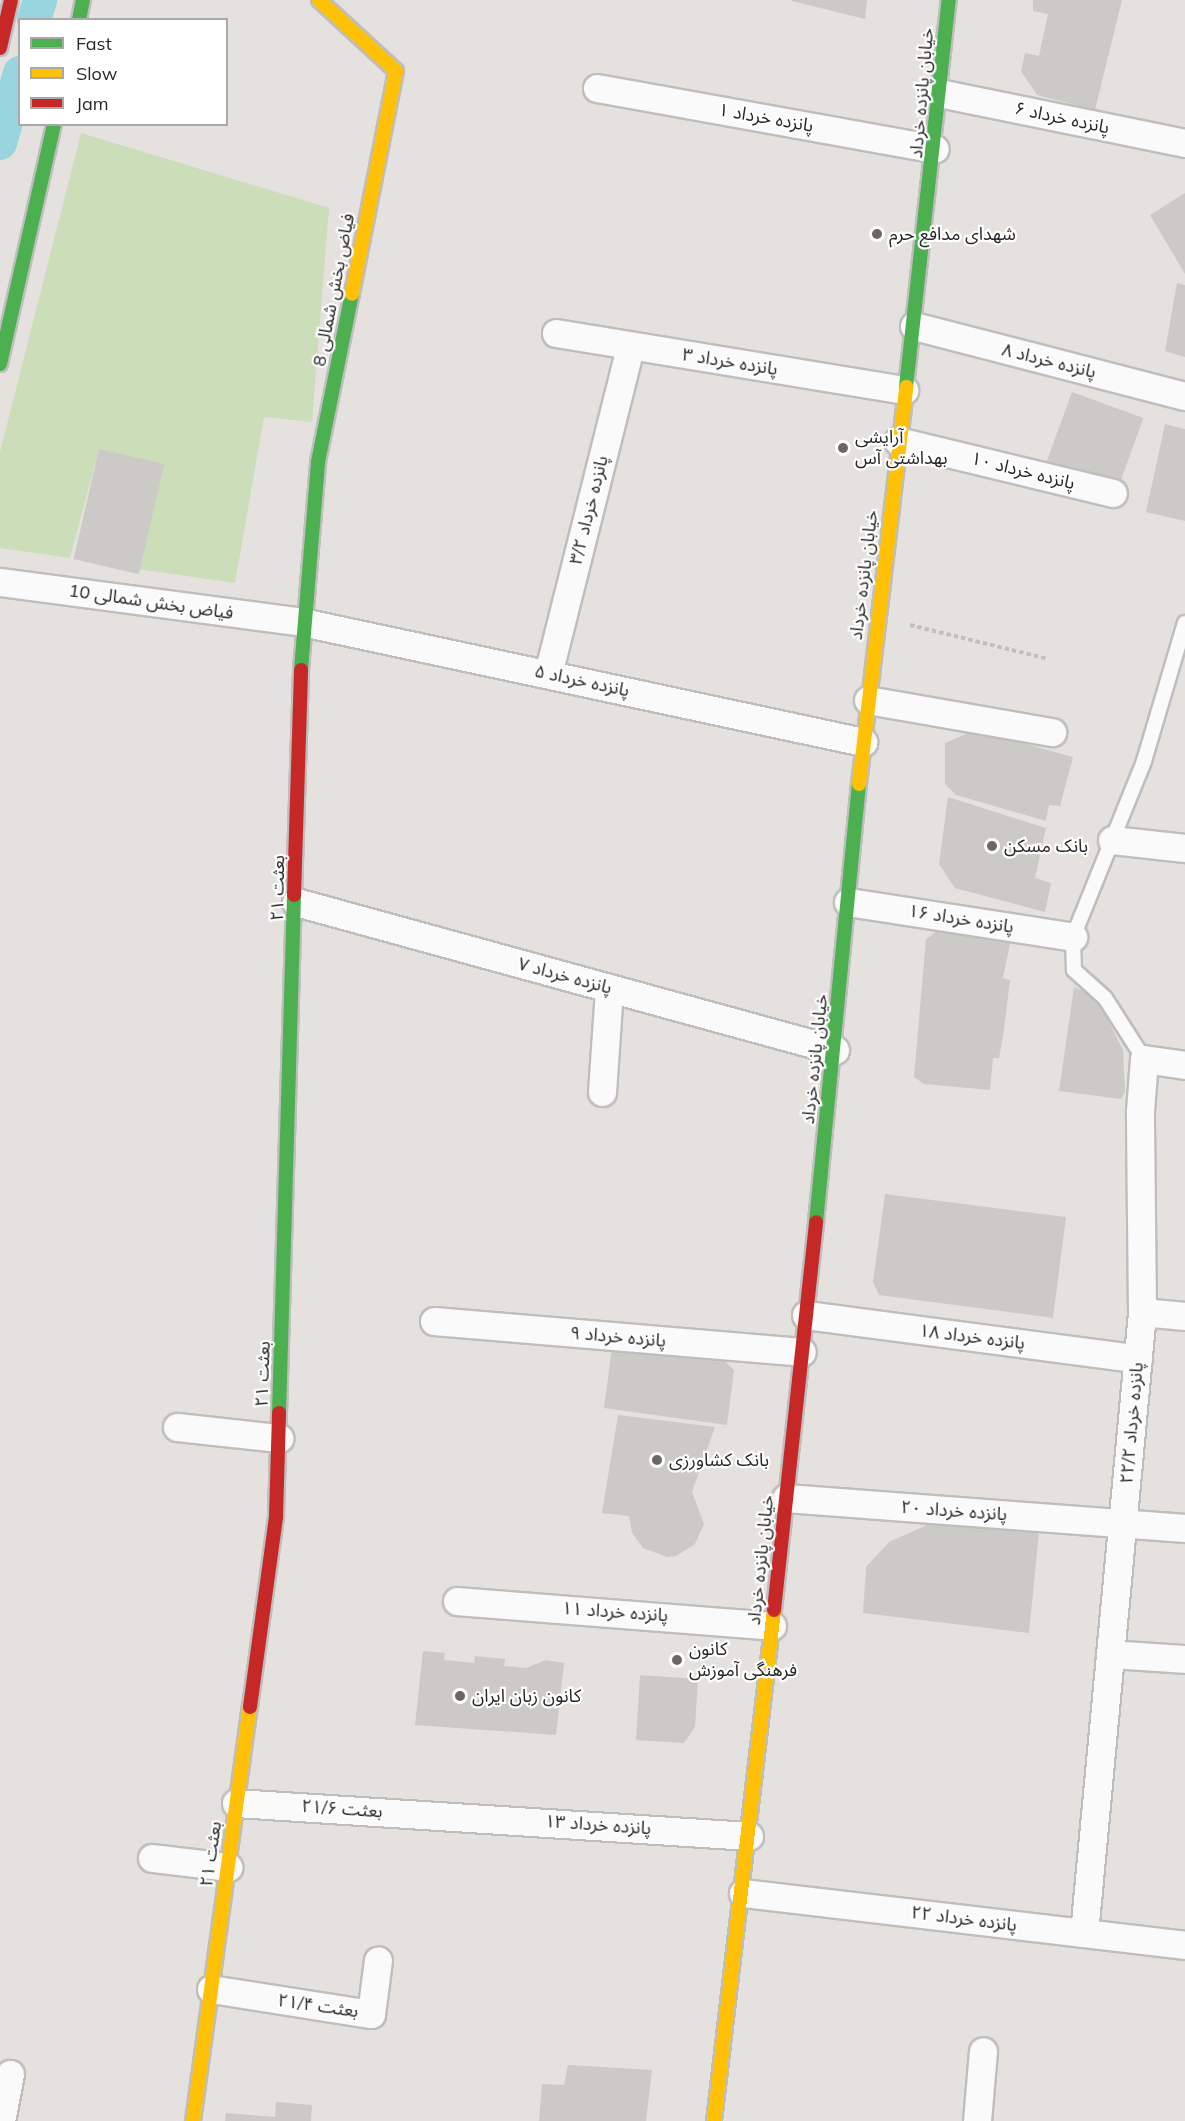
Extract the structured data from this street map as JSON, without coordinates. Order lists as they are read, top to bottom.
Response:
{
  "streets": {
    "street": [
      "خیابان پانزده خرداد",
      "پانزده خرداد ۱",
      "پانزده خرداد ۶",
      "فیاض بخش شمالی 8",
      "پانزده خرداد ۸",
      "پانزده خرداد ۳",
      "پانزده خرداد ۱۰",
      "پانزده خرداد ۳/۲",
      "فیاض بخش شمالی 10",
      "پانزده خرداد ۵",
      "بعثت ۲۱",
      "پانزده خرداد ۱۶",
      "پانزده خرداد ۷",
      "پانزده خرداد ۹",
      "پانزده خرداد ۱۸",
      "پانزده خرداد ۲۲/۲",
      "پانزده خرداد ۲۰",
      "پانزده خرداد ۱۱",
      "بعثت ۲۱/۶",
      "پانزده خرداد ۱۳",
      "پانزده خرداد ۲۲",
      "بعثت ۲۱/۴"
    ]
  },
  "crossings": [
    ["خیابان پانزده خرداد", "پانزده خرداد ۱"],
    ["خیابان پانزده خرداد", "پانزده خرداد ۶"],
    ["خیابان پانزده خرداد", "پانزده خرداد ۸"],
    ["خیابان پانزده خرداد", "پانزده خرداد ۳"],
    ["خیابان پانزده خرداد", "پانزده خرداد ۱۰"],
    ["خیابان پانزده خرداد", "پانزده خرداد ۵"],
    ["خیابان پانزده خرداد", "پانزده خرداد ۱۶"],
    ["خیابان پانزده خرداد", "پانزده خرداد ۷"],
    ["خیابان پانزده خرداد", "پانزده خرداد ۹"],
    ["خیابان پانزده خرداد", "پانزده خرداد ۱۸"],
    ["خیابان پانزده خرداد", "پانزده خرداد ۲۰"],
    ["خیابان پانزده خرداد", "پانزده خرداد ۱۱"],
    ["خیابان پانزده خرداد", "پانزده خرداد ۱۳"],
    ["خیابان پانزده خرداد", "پانزده خرداد ۲۲"],
    ["فیاض بخش شمالی 8", "فیاض بخش شمالی 10"],
    ["فیاض بخش شمالی 8", "پانزده خرداد ۵"],
    ["فیاض بخش شمالی 8", "بعثت ۲۱"],
    ["پانزده خرداد ۳", "پانزده خرداد ۳/۲"],
    ["پانزده خرداد ۳/۲", "پانزده خرداد ۵"],
    ["فیاض بخش شمالی 10", "پانزده خرداد ۵"],
    ["فیاض بخش شمالی 10", "بعثت ۲۱"],
    ["پانزده خرداد ۵", "بعثت ۲۱"],
    ["بعثت ۲۱", "پانزده خرداد ۷"],
    ["بعثت ۲۱", "بعثت ۲۱/۶"],
    ["بعثت ۲۱", "بعثت ۲۱/۴"],
    ["پانزده خرداد ۱۸", "پانزده خرداد ۲۲/۲"],
    ["پانزده خرداد ۲۲/۲", "پانزده خرداد ۲۰"],
    ["پانزده خرداد ۲۲/۲", "پانزده خرداد ۲۲"],
    ["بعثت ۲۱/۶", "پانزده خرداد ۱۳"]
  ],
  "places": [
    "شهدای مدافع حرم",
    "آرایشی بهداشتی آس",
    "بانک مسکن",
    "بانک کشاورزی",
    "کانون فرهنگی آموزش",
    "کانون زبان ایران"
  ],
  "legend": ["Fast", "Slow", "Jam"]
}
